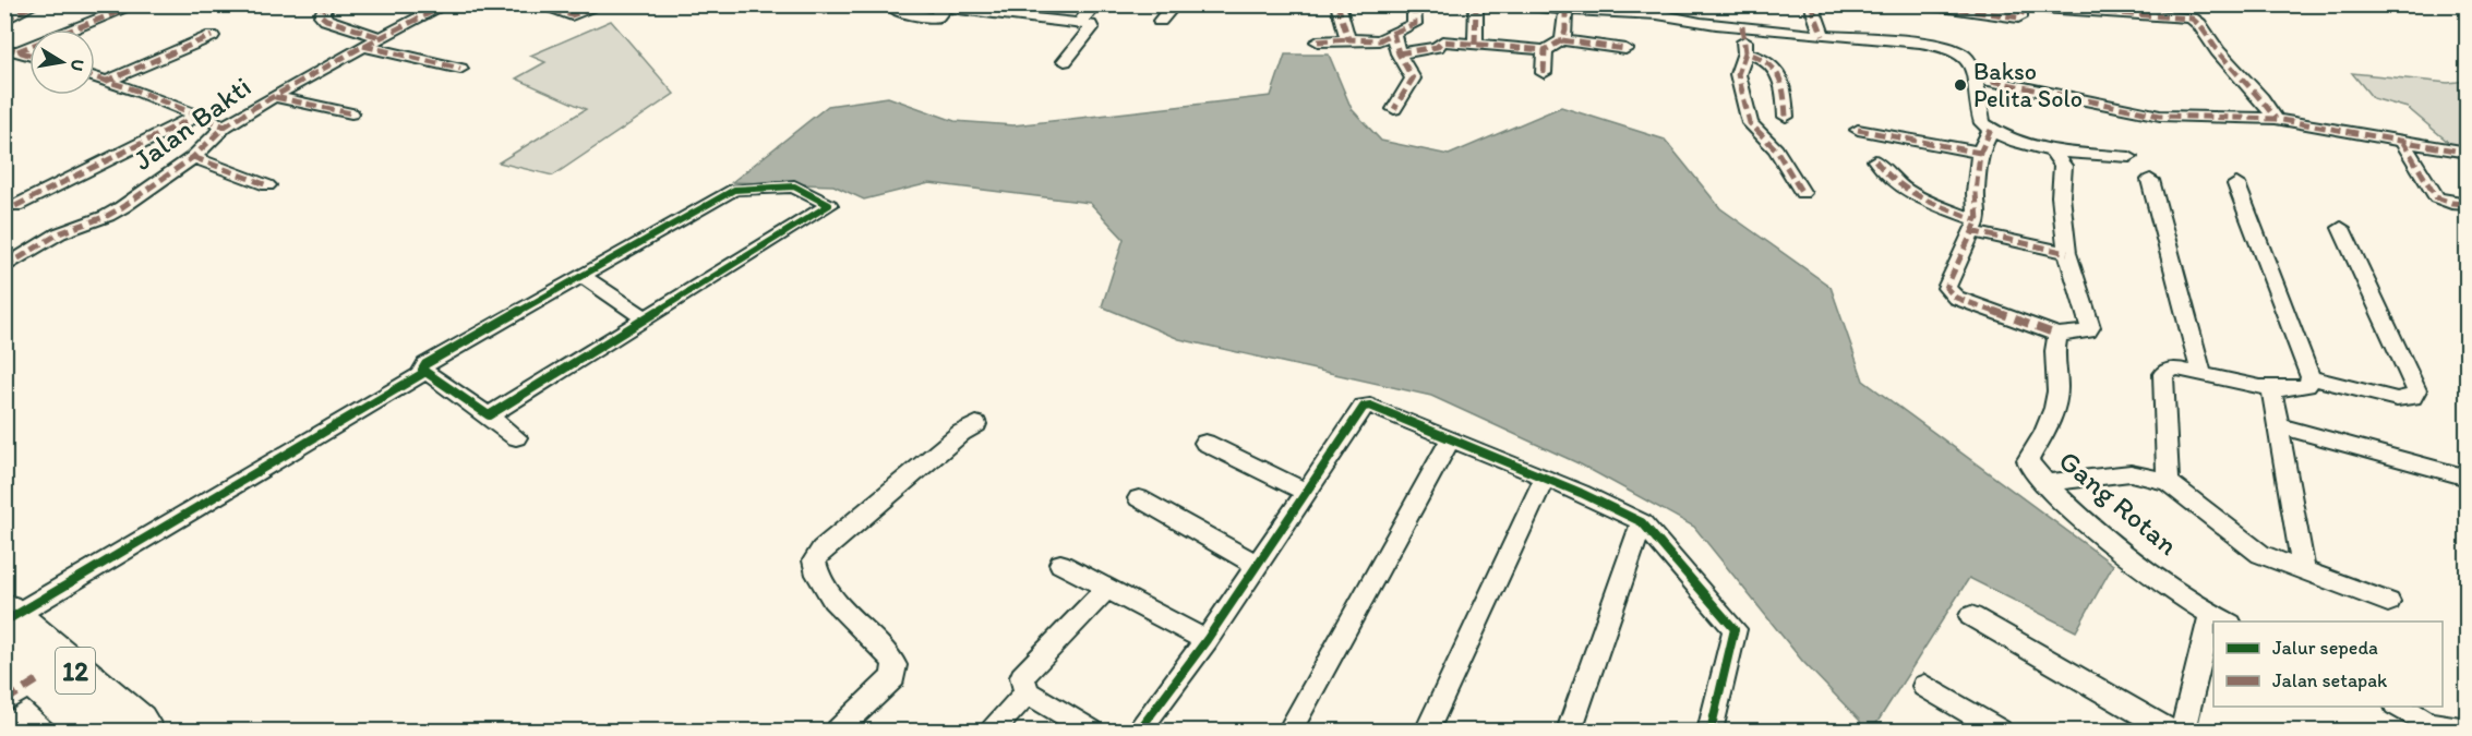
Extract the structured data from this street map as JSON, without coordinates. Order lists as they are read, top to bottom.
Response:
{
  "streets": {
    "highway": ["12"],
    "street": ["Jalan Bakti", "Gang Rotan"]
  },
  "places": ["Bakso Pelita Solo"],
  "legend": ["Jalur sepeda", "Jalan setapak"],
  "north": "right"
}
